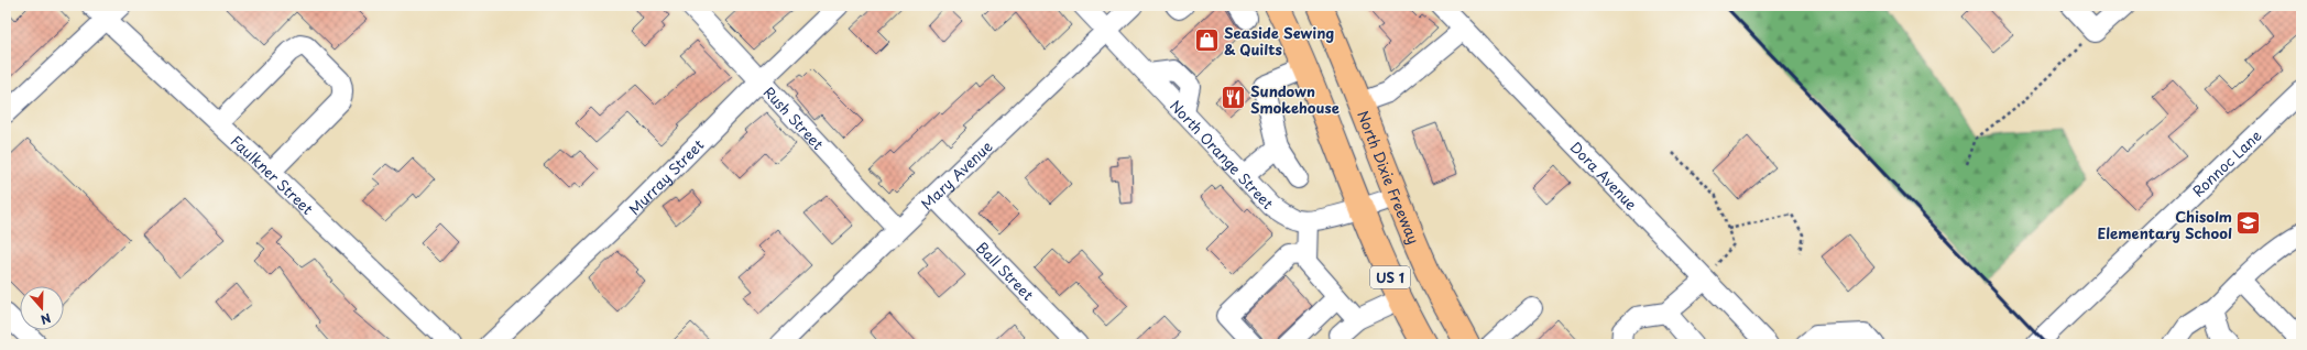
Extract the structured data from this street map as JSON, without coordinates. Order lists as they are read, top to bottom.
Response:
{
  "streets": {
    "main road": ["North Dixie Freeway", "US 1"],
    "street": [
      "Rush Street",
      "North Orange Street",
      "Ronnoc Lane",
      "Faulkner Street",
      "Mary Avenue",
      "Dora Avenue",
      "Murray Street",
      "Ball Street"
    ]
  },
  "crossings": [
    ["Rush Street", "Mary Avenue"],
    ["Rush Street", "Murray Street"],
    ["North Orange Street", "Mary Avenue"],
    ["North Orange Street", "North Dixie Freeway"],
    ["North Orange Street", "US 1"],
    ["Mary Avenue", "Ball Street"]
  ],
  "places": {
    "shop": ["Seaside Sewing & Quilts"],
    "restaurant": ["Sundown Smokehouse"],
    "school or university": ["Chisolm Elementary School"]
  },
  "north": "bottom"
}
